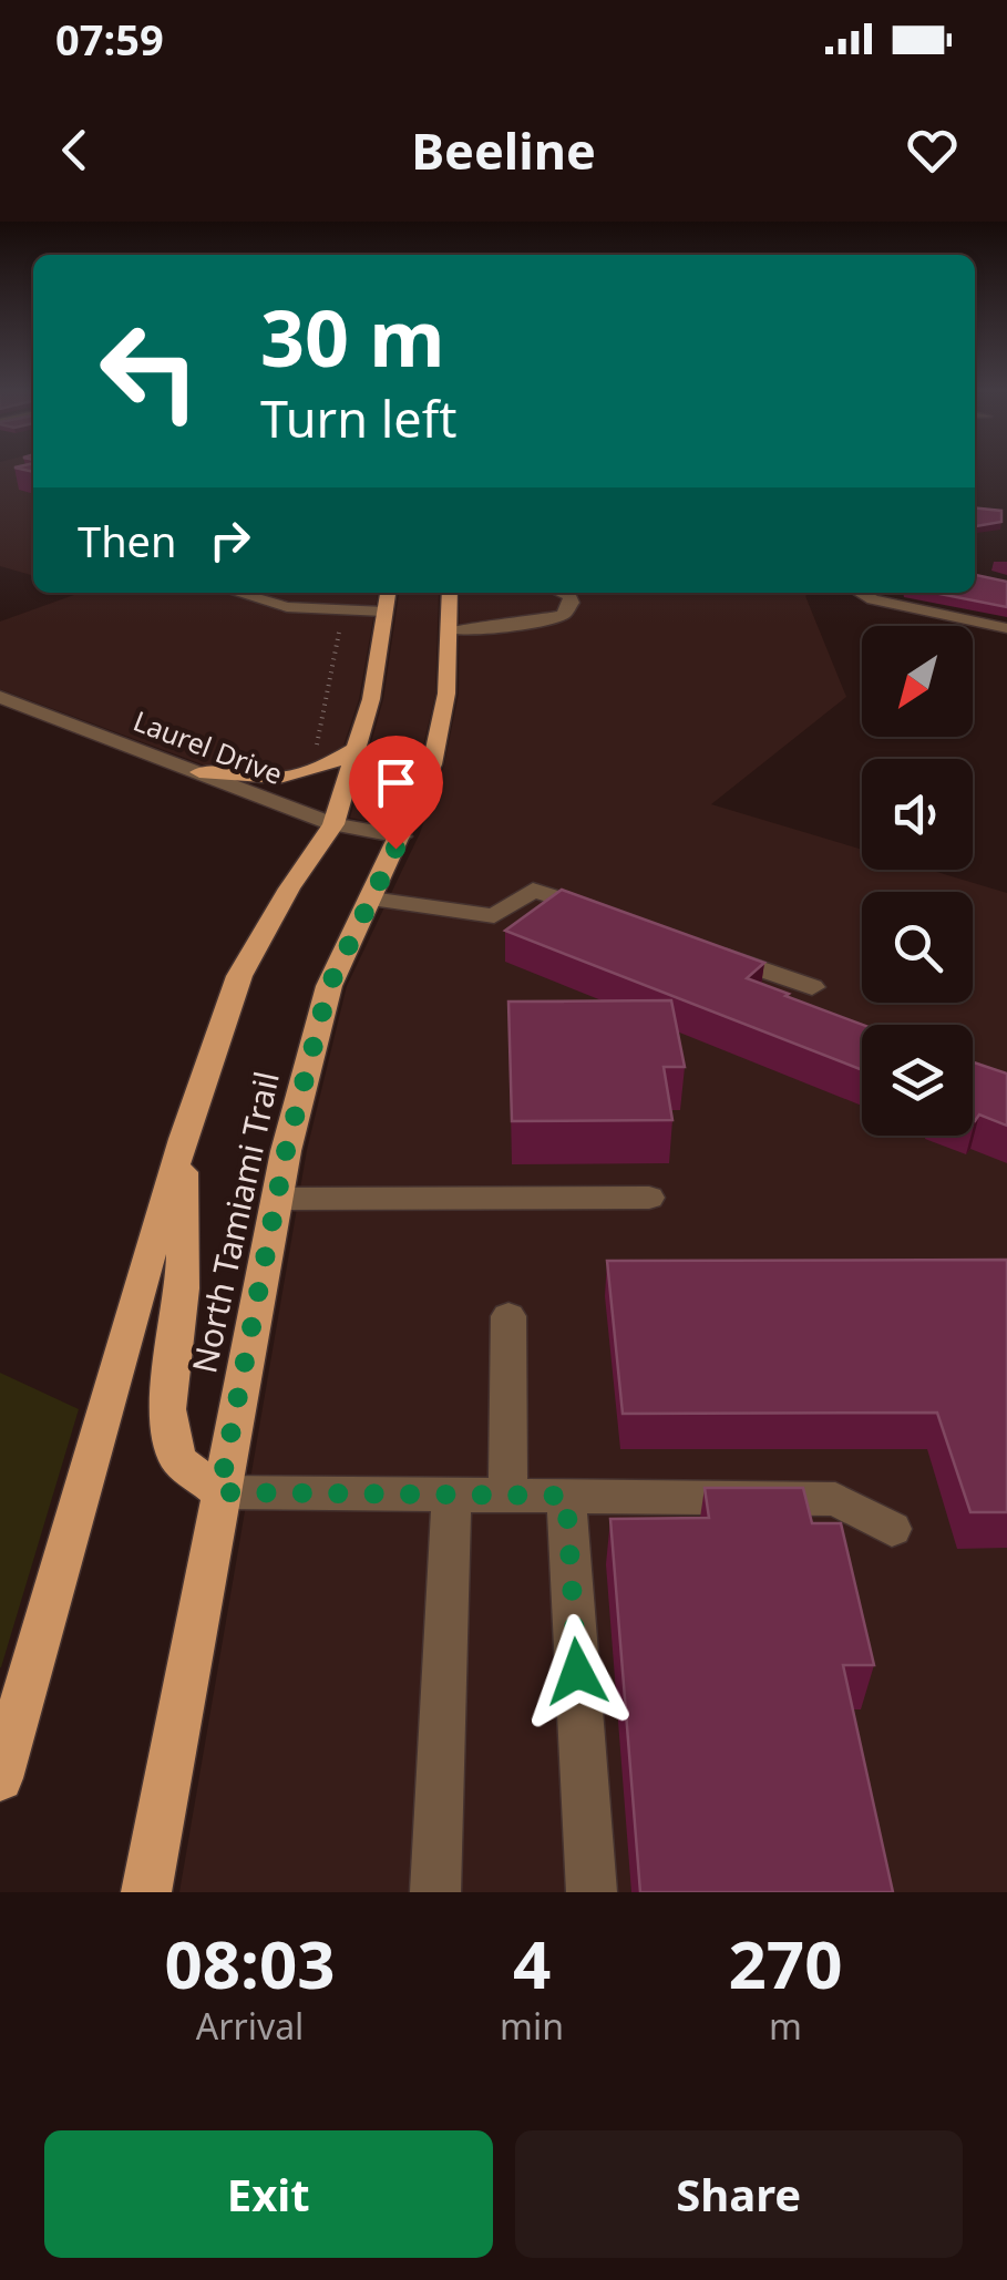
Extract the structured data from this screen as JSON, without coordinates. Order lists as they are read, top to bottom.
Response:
{
  "streets": {
    "main road": ["North Tamiami Trail"],
    "street": ["Laurel Drive"]
  },
  "crossings": [
    ["Laurel Drive", "North Tamiami Trail"]
  ],
  "north": "bottom left",
  "page": {
    "status": "07:59",
    "header": "Beeline",
    "turn": ["30 m", "Turn left"],
    "then": "Then",
    "eta": [
      "08:03",
      "Arrival",
      "4",
      "min",
      "270",
      "m"
    ],
    "buttons": ["Exit", "Share"]
  }
}
